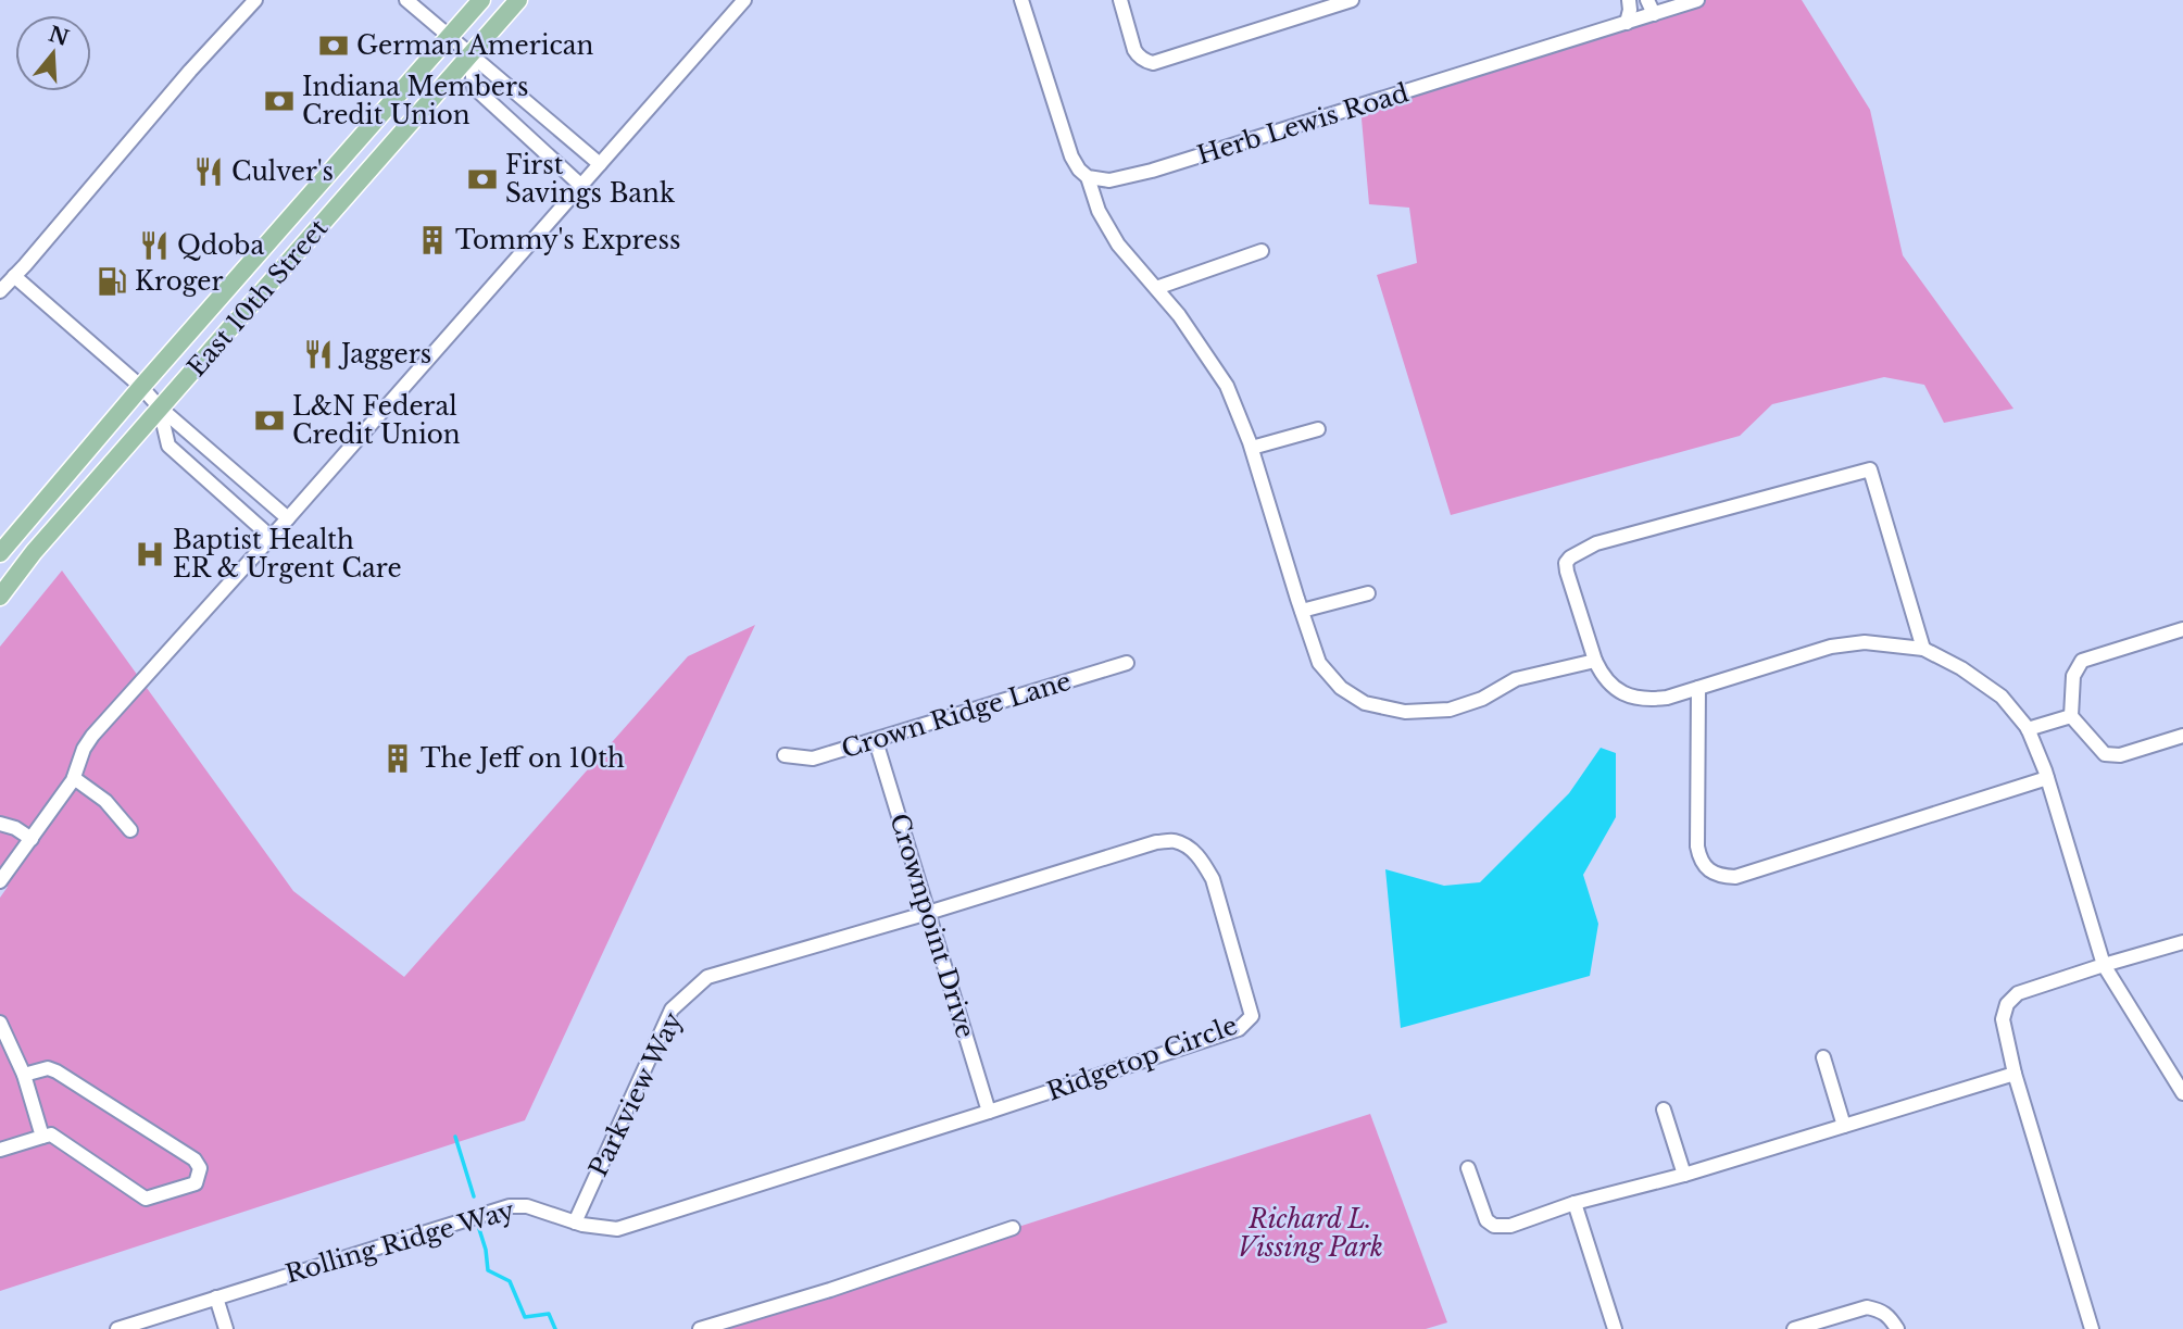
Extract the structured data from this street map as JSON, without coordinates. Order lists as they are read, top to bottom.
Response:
{
  "streets": {
    "main road": ["East 10th Street"],
    "street": [
      "Herb Lewis Road",
      "Crown Ridge Lane",
      "Crownpoint Drive",
      "Ridgetop Circle",
      "Parkview Way",
      "Rolling Ridge Way"
    ]
  },
  "crossings": [
    ["Crown Ridge Lane", "Crownpoint Drive"],
    ["Crownpoint Drive", "Ridgetop Circle"],
    ["Crownpoint Drive", "Parkview Way"],
    ["Crownpoint Drive", "Rolling Ridge Way"],
    ["Ridgetop Circle", "Parkview Way"],
    ["Ridgetop Circle", "Rolling Ridge Way"],
    ["Parkview Way", "Rolling Ridge Way"]
  ],
  "parks": ["Richard L. Vissing Park"],
  "places": {
    "bank": [
      "German American",
      "Indiana Members Credit Union",
      "First Savings Bank",
      "L&N Federal Credit Union"
    ],
    "restaurant": ["Culver's", "Qdoba", "Jaggers"],
    "building": ["Tommy's Express", "The Jeff on 10th"],
    "fuel station": ["Kroger"],
    "hospital": ["Baptist Health ER & Urgent Care"]
  },
  "north": "top"
}
